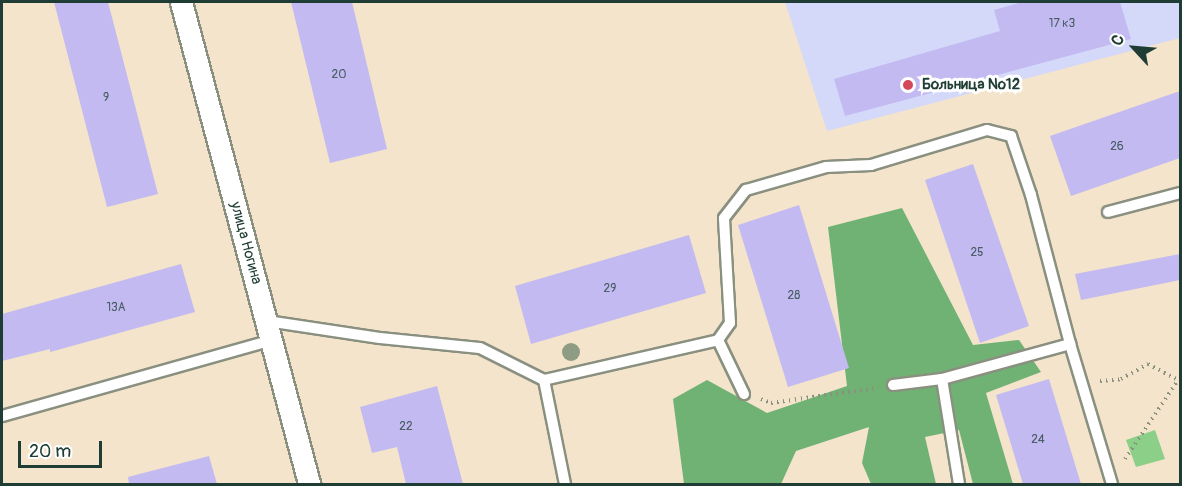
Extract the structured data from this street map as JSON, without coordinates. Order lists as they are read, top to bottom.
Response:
{
  "streets": {
    "street": ["улица Ногина"]
  },
  "places": ["Больница №12"],
  "house_numbers": [
    "17 к3",
    "20",
    "9",
    "26",
    "25",
    "29",
    "28",
    "13А",
    "22",
    "24"
  ],
  "scale_bar": "20 m",
  "north": "top left"
}
